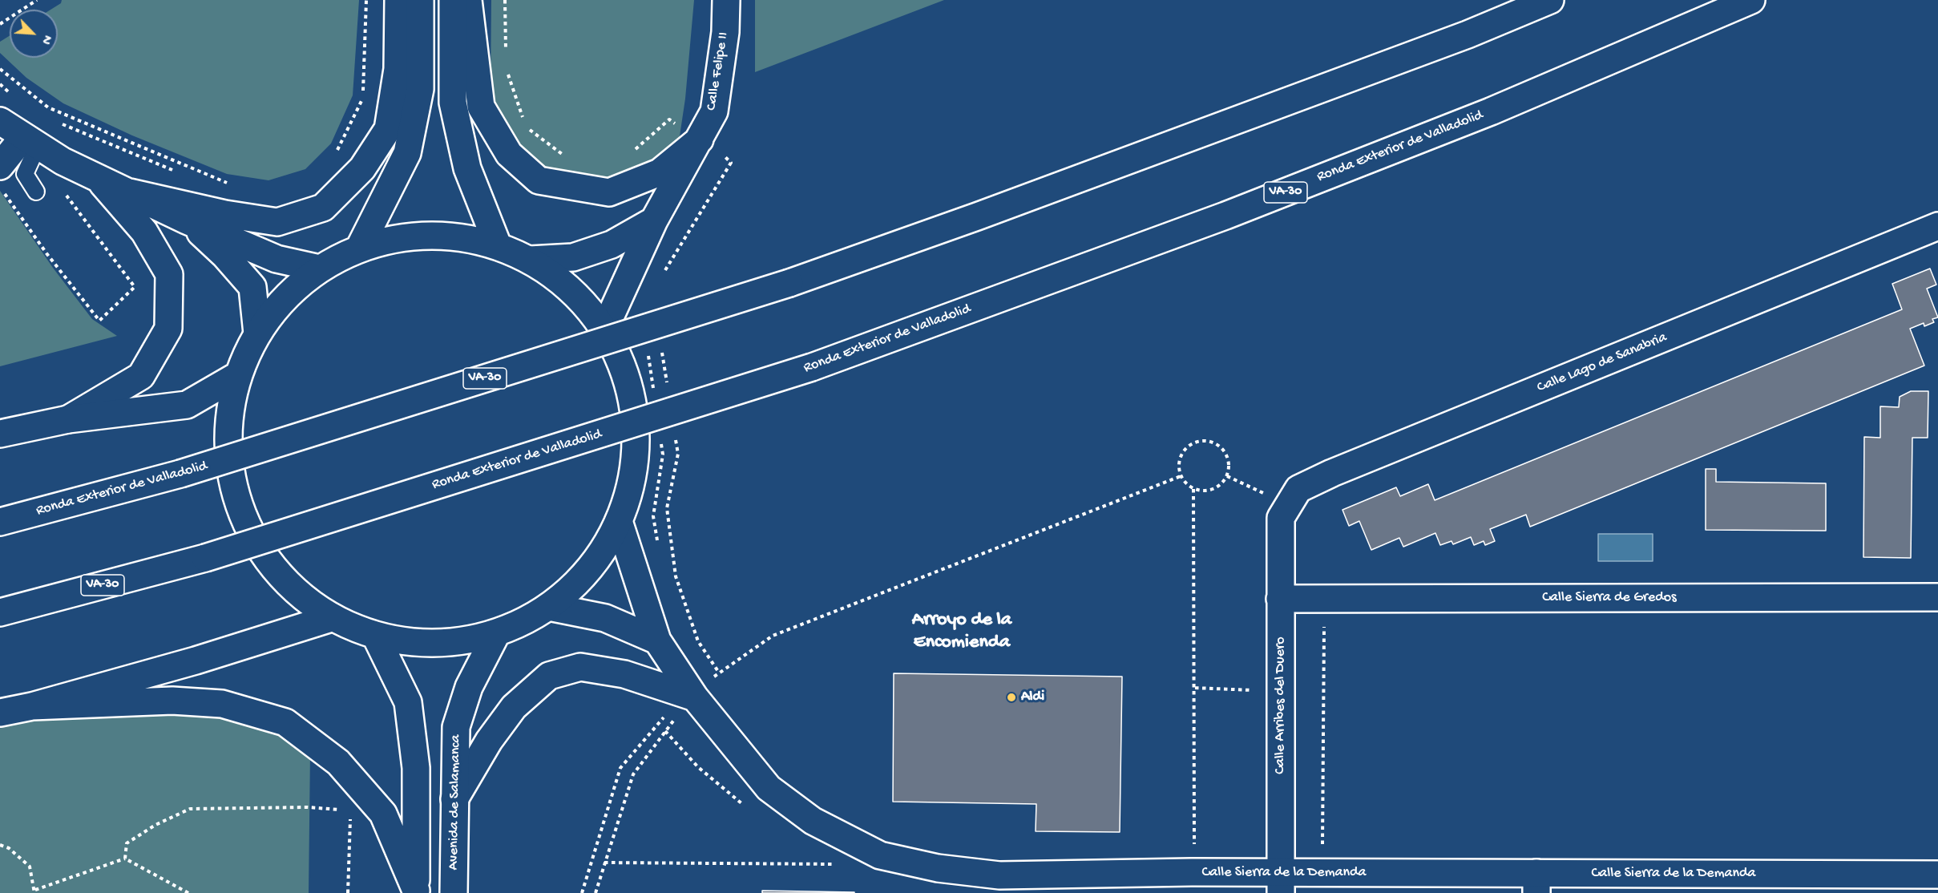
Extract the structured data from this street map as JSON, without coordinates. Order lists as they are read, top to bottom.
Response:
{
  "streets": {
    "main road": [
      "Calle Felipe II",
      "Ronda Exterior de Valladolid",
      "VA-30",
      "Calle Lago de Sanabria",
      "Calle Sierra de Gredos",
      "Calle Arribes del Duero",
      "Avenida de Salamanca",
      "Calle Sierra de la Demanda"
    ]
  },
  "crossings": [
    ["Calle Lago de Sanabria", "Calle Arribes del Duero"],
    ["Calle Sierra de Gredos", "Calle Arribes del Duero"],
    ["Calle Arribes del Duero", "Calle Sierra de la Demanda"]
  ],
  "districts": ["Arroyo de la Encomienda"],
  "places": ["Aldi"],
  "north": "bottom right"
}
